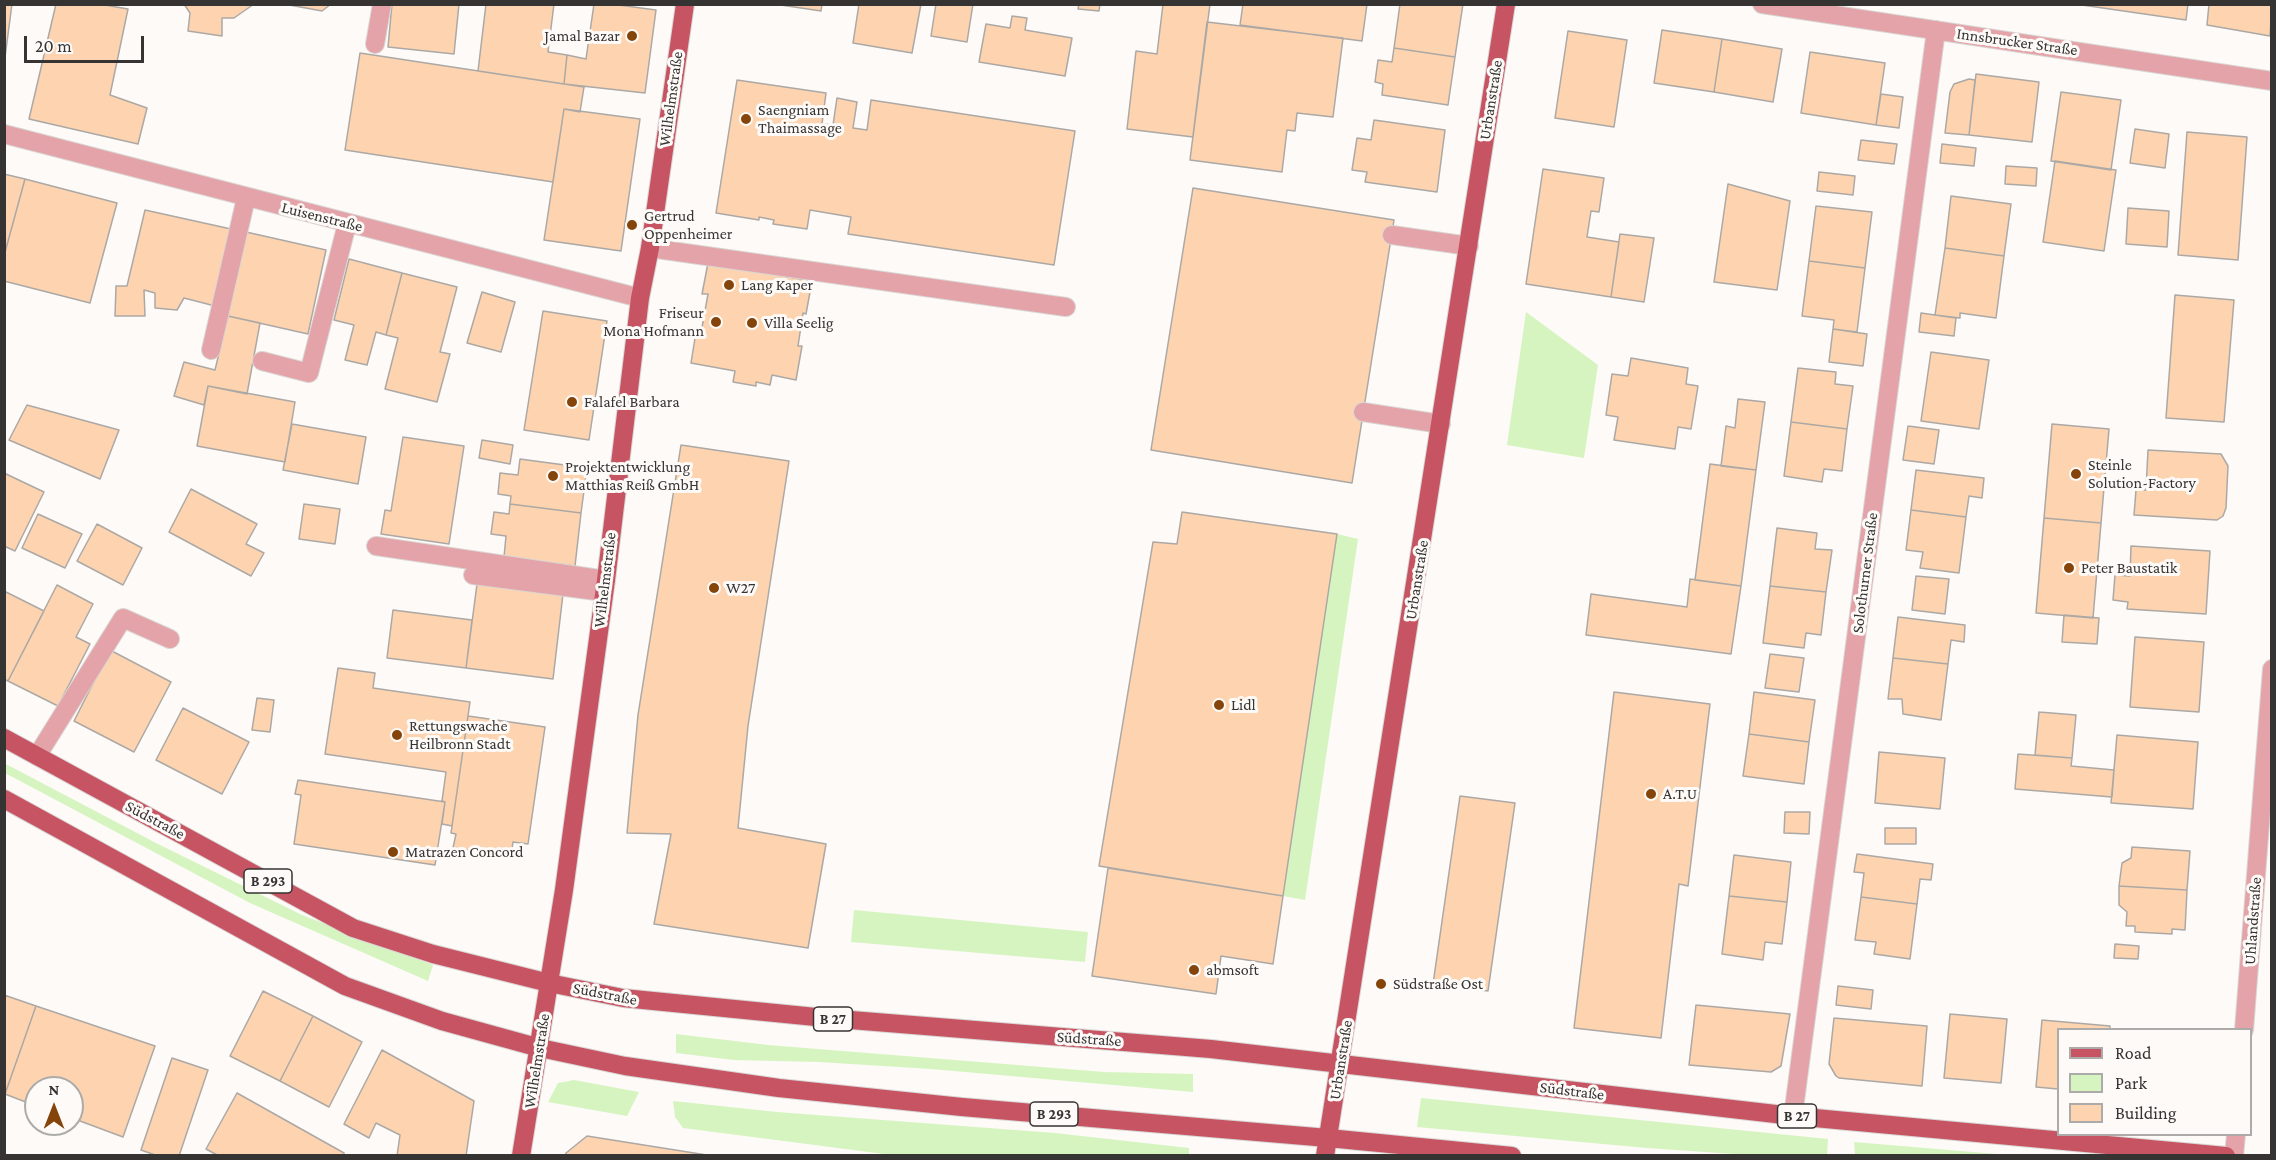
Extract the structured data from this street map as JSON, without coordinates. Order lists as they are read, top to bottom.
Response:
{
  "streets": {
    "main road": [
      "Wilhelmstraße",
      "Urbanstraße",
      "Südstraße",
      "B 293",
      "B 27"
    ],
    "street": [
      "Innsbrucker Straße",
      "Luisenstraße",
      "Solothurner Straße",
      "Uhlandstraße"
    ]
  },
  "crossings": [
    ["Innsbrucker Straße", "Solothurner Straße"],
    ["Wilhelmstraße", "Luisenstraße"],
    ["Wilhelmstraße", "Südstraße"],
    ["Wilhelmstraße", "B 293"],
    ["Urbanstraße", "Südstraße"],
    ["Urbanstraße", "B 293"],
    ["Solothurner Straße", "Südstraße"]
  ],
  "places": [
    "Jamal Bazar",
    "Saengniam Thaimassage",
    "Gertrud Oppenheimer",
    "Lang Kaper",
    "Friseur Mona Hofmann",
    "Villa Seelig",
    "Falafel Barbara",
    "Steinle Solution-Factory",
    "Projektentwicklung Matthias Reiß GmbH",
    "Peter Baustatik",
    "W27",
    "Lidl",
    "Rettungswache Heilbronn Stadt",
    "A.T.U",
    "Matrazen Concord",
    "abmsoft",
    "Südstraße Ost"
  ],
  "legend": ["Road", "Park", "Building"],
  "scale_bar": "20 m",
  "north": "top"
}
